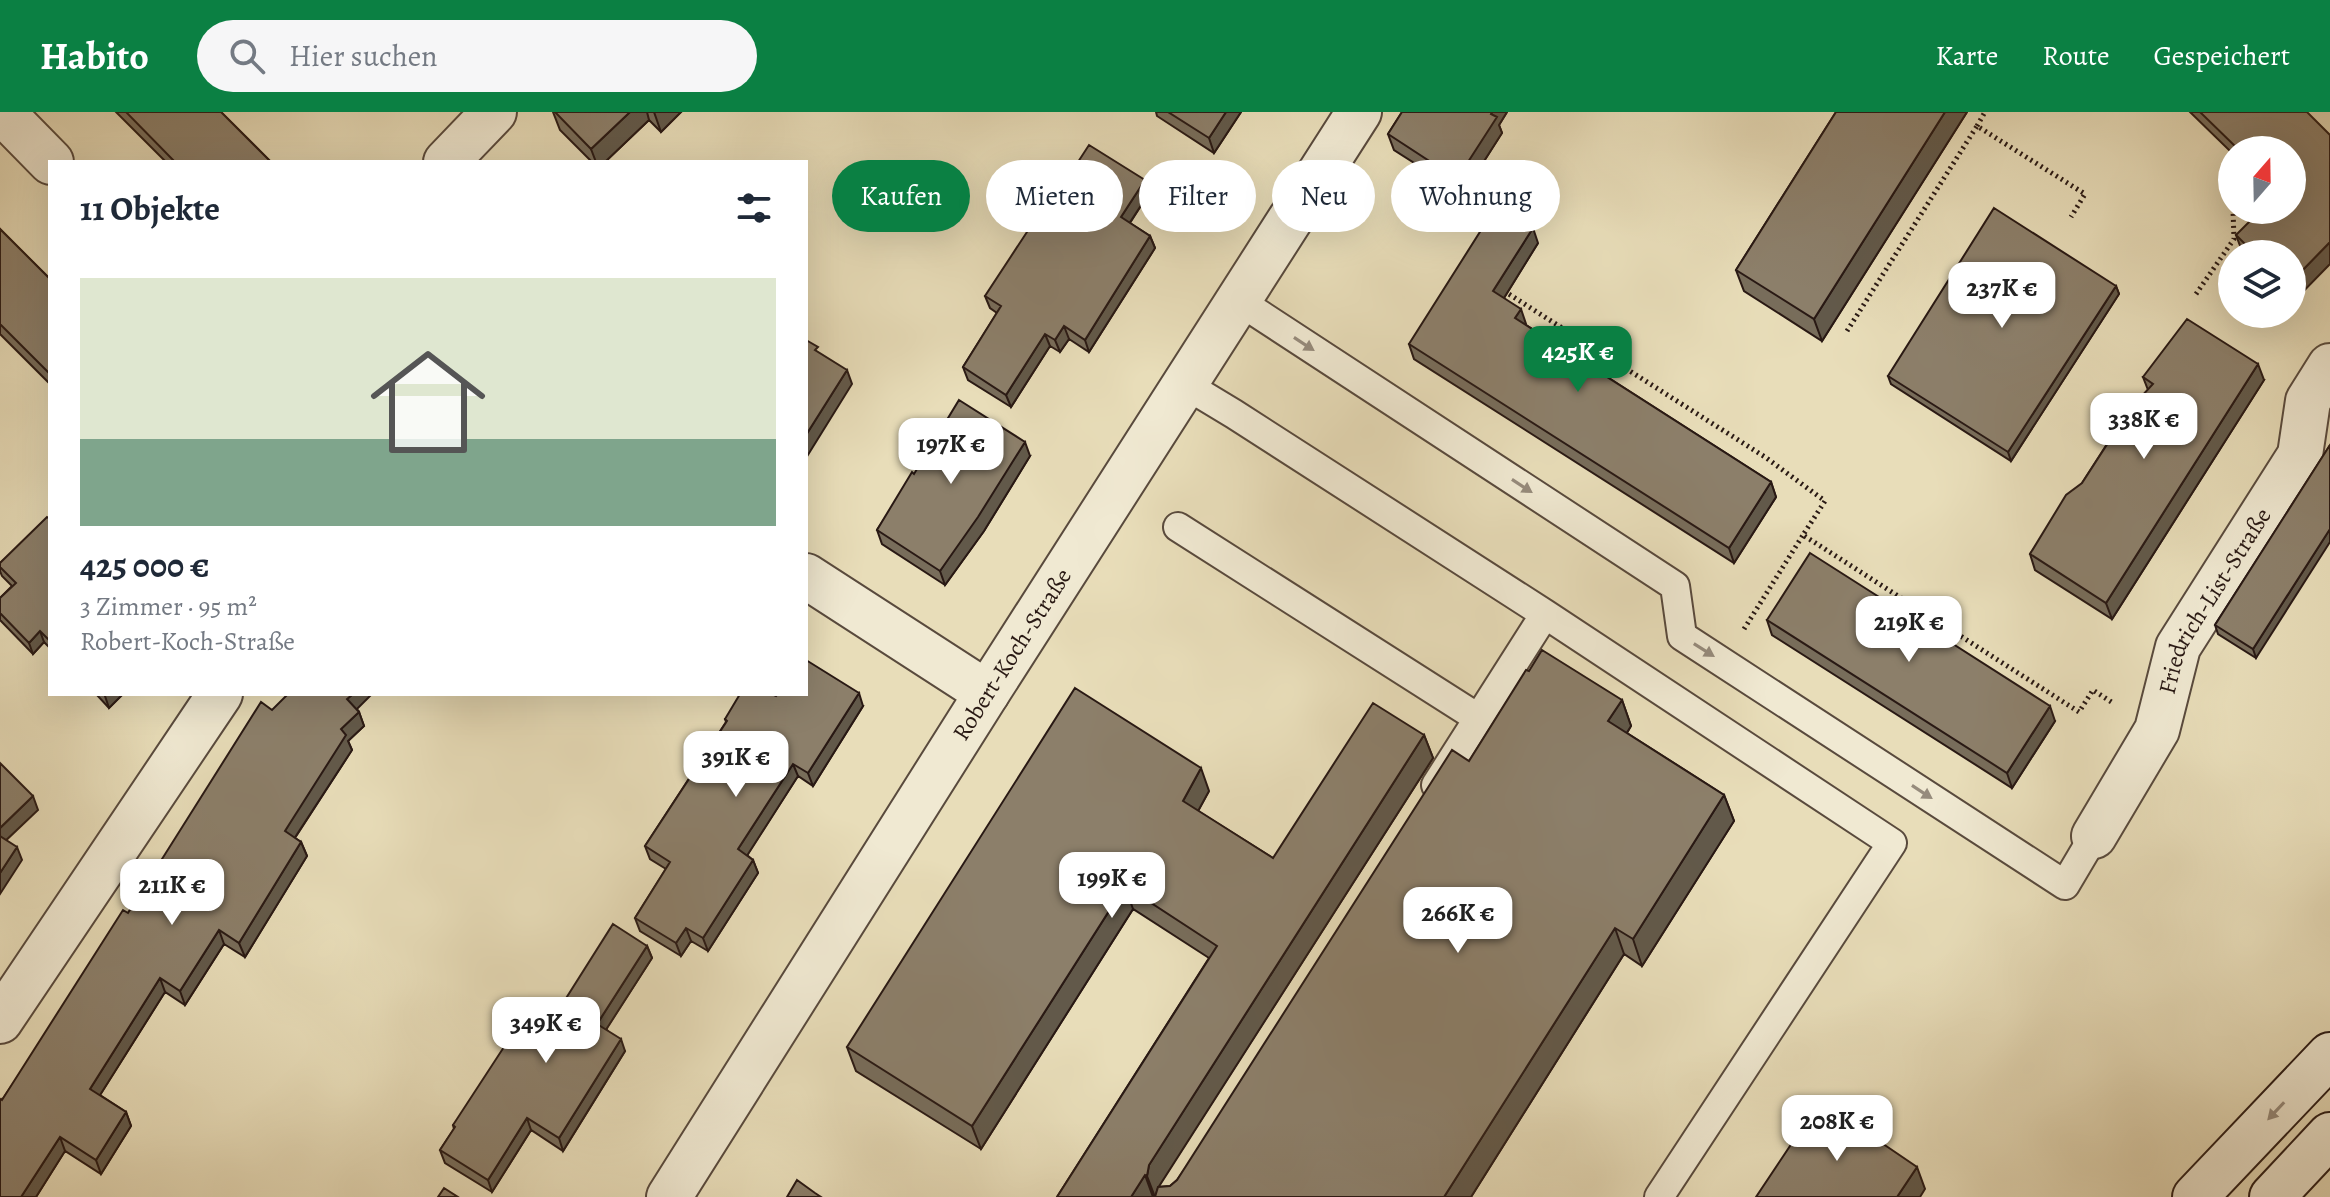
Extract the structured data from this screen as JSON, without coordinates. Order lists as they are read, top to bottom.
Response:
{
  "streets": {
    "street": ["Friedrich-List-Straße", "Robert-Koch-Straße"]
  },
  "north": "top",
  "page": {
    "header": "Habito",
    "search": "Hier suchen",
    "nav": ["Karte", "Route", "Gespeichert"],
    "chip": [
      "Kaufen",
      "Mieten",
      "Filter",
      "Neu",
      "Wohnung"
    ],
    "heading": "11 Objekte",
    "list": [
      {
        "name": "425 000 €",
        "note": "3 Zimmer · 95 m² · Robert-Koch-Straße"
      }
    ],
    "price": [
      "237K €",
      "425K €",
      "338K €",
      "197K €",
      "219K €",
      "391K €",
      "199K €",
      "211K €",
      "266K €",
      "349K €",
      "208K €"
    ]
  }
}
